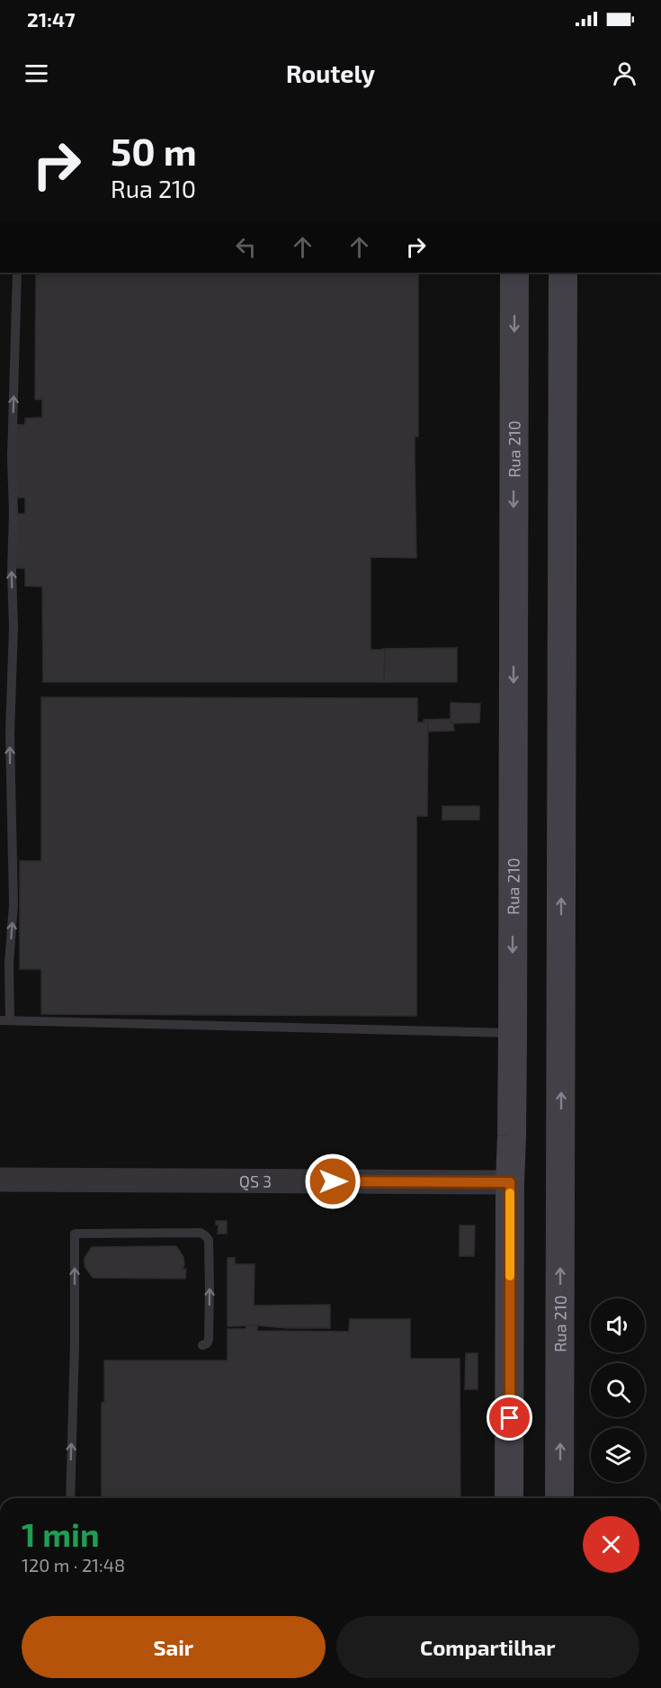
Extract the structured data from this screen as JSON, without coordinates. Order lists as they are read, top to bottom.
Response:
{
  "streets": {
    "main road": ["Rua 210"],
    "street": ["QS 3"]
  },
  "crossings": [
    ["Rua 210", "QS 3"]
  ],
  "page": {
    "status": "21:47",
    "header": "Routely",
    "turn": ["50 m", "Rua 210"],
    "heading": ["1 min", "120 m · 21:48"],
    "buttons": ["Sair", "Compartilhar"]
  }
}
